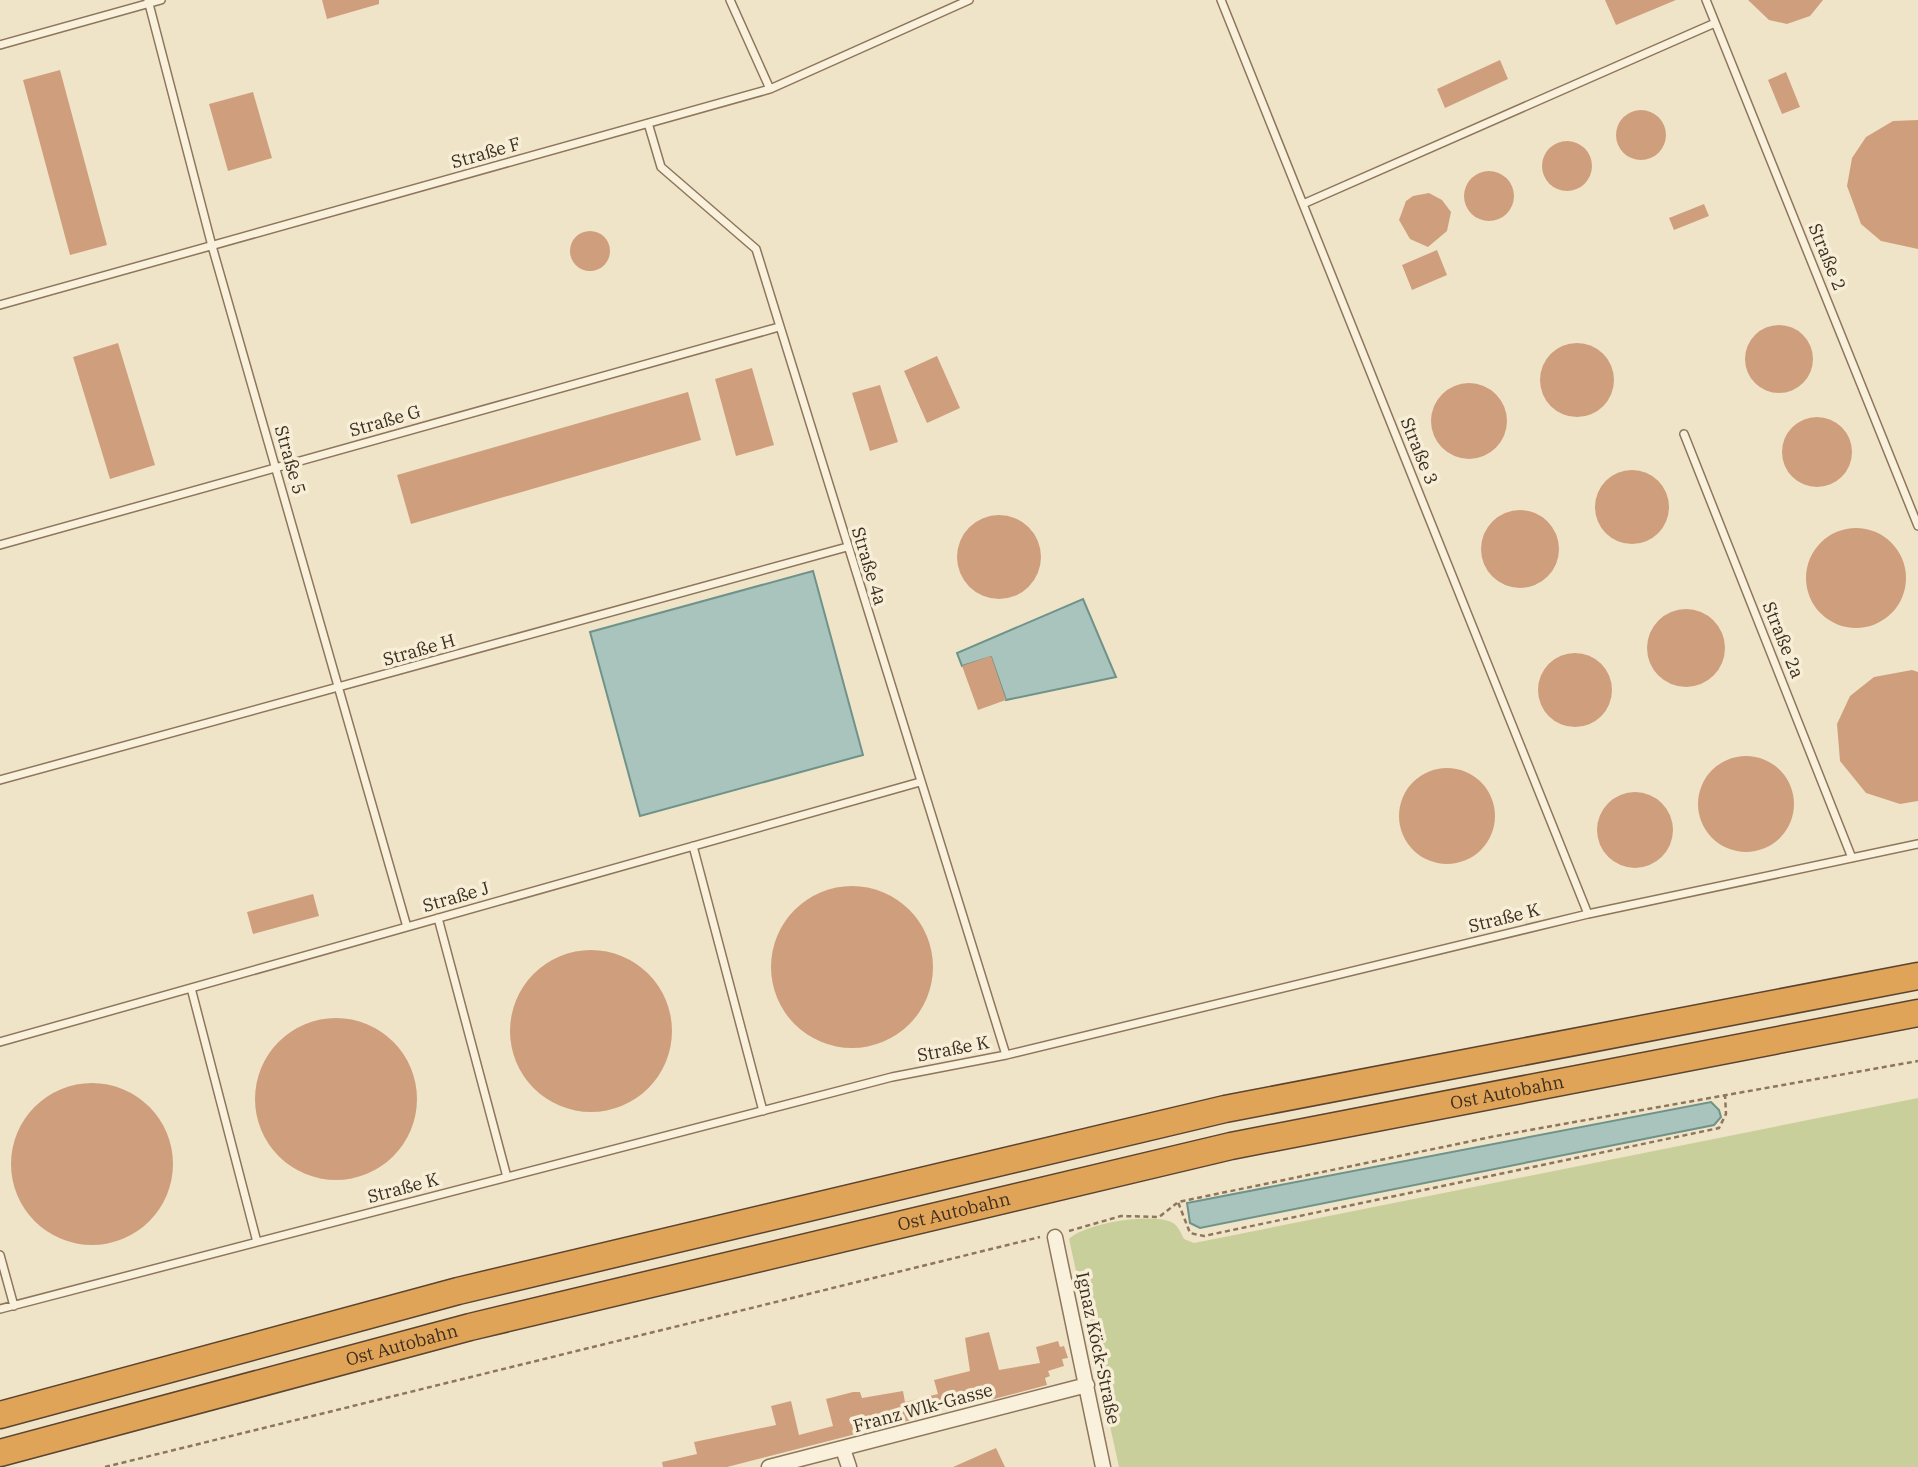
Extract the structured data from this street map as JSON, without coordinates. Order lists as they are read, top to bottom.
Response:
{
  "streets": {
    "highway": ["Ost Autobahn"],
    "street": ["Ignaz Köck-Straße", "Franz Wlk-Gasse"],
    "lane": [
      "Straße F",
      "Straße 2",
      "Straße G",
      "Straße 3",
      "Straße 5",
      "Straße 4a",
      "Straße 2a",
      "Straße H",
      "Straße J",
      "Straße K"
    ]
  },
  "crossings": [
    ["Straße F", "Straße 5"],
    ["Straße F", "Straße 4a"],
    ["Straße G", "Straße 5"],
    ["Straße G", "Straße 4a"],
    ["Straße 3", "Straße K"],
    ["Straße 5", "Straße H"],
    ["Straße 5", "Straße J"],
    ["Straße 4a", "Straße H"],
    ["Straße 4a", "Straße J"],
    ["Straße 4a", "Straße K"],
    ["Straße 2a", "Straße K"],
    ["Ignaz Köck-Straße", "Franz Wlk-Gasse"]
  ]
}
